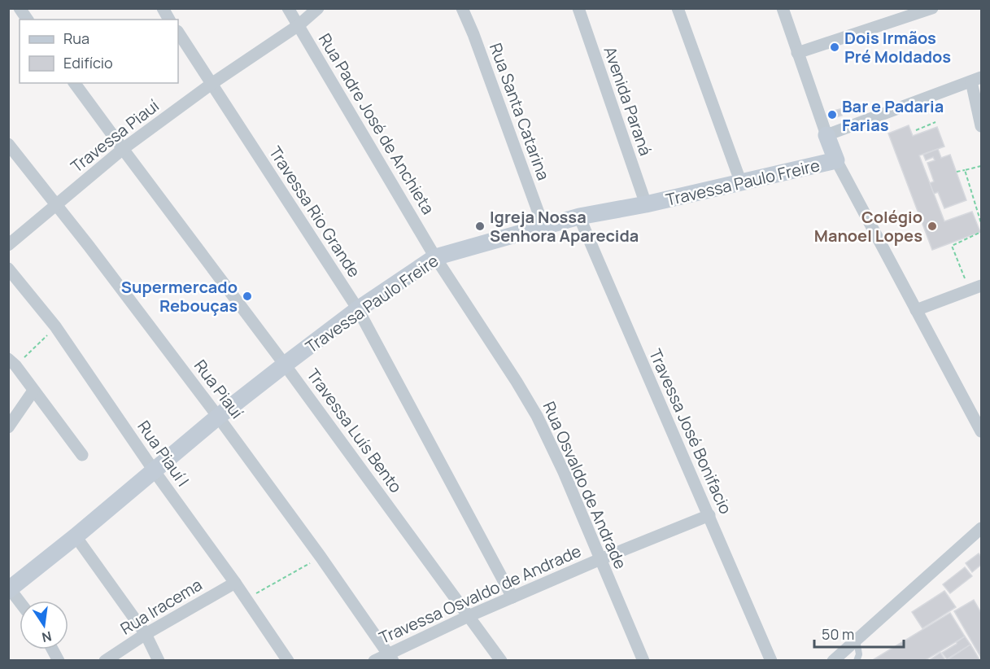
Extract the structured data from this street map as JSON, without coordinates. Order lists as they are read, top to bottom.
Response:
{
  "streets": {
    "street": [
      "Avenida Paraná",
      "Rua Santa Catarina",
      "Rua Padre José de Anchieta",
      "Travessa Piauí",
      "Travessa Paulo Freire",
      "Travessa Rio Grande",
      "Rua Piauí",
      "Travessa Luís Bento",
      "Travessa José Bonifacio",
      "Rua Piauí I",
      "Rua Osvaldo de Andrade",
      "Travessa Osvaldo de Andrade",
      "Rua Iracema"
    ]
  },
  "crossings": [
    ["Avenida Paraná", "Travessa Paulo Freire"],
    ["Rua Santa Catarina", "Travessa Paulo Freire"],
    ["Rua Padre José de Anchieta", "Travessa Piauí"],
    ["Rua Padre José de Anchieta", "Travessa Paulo Freire"],
    ["Rua Padre José de Anchieta", "Rua Osvaldo de Andrade"],
    ["Travessa Piauí", "Travessa Rio Grande"],
    ["Travessa Piauí", "Rua Piauí"],
    ["Travessa Piauí", "Travessa Luís Bento"],
    ["Travessa Paulo Freire", "Travessa Rio Grande"],
    ["Travessa Paulo Freire", "Rua Piauí"],
    ["Travessa Paulo Freire", "Travessa Luís Bento"],
    ["Travessa Paulo Freire", "Travessa José Bonifacio"],
    ["Travessa Paulo Freire", "Rua Piauí I"],
    ["Travessa Paulo Freire", "Rua Osvaldo de Andrade"],
    ["Travessa Rio Grande", "Travessa Osvaldo de Andrade"],
    ["Rua Piauí", "Travessa Osvaldo de Andrade"],
    ["Travessa Luís Bento", "Travessa Osvaldo de Andrade"],
    ["Travessa José Bonifacio", "Travessa Osvaldo de Andrade"],
    ["Rua Piauí I", "Rua Iracema"],
    ["Rua Osvaldo de Andrade", "Travessa Osvaldo de Andrade"]
  ],
  "places": [
    "Dois Irmãos Pré Moldados",
    "Bar e Padaria Farias",
    "Igreja Nossa Senhora Aparecida",
    "Colégio Manoel Lopes",
    "Supermercado Rebouças"
  ],
  "legend": ["Rua", "Edifício"],
  "scale_bar": "50 m",
  "north": "bottom"
}
